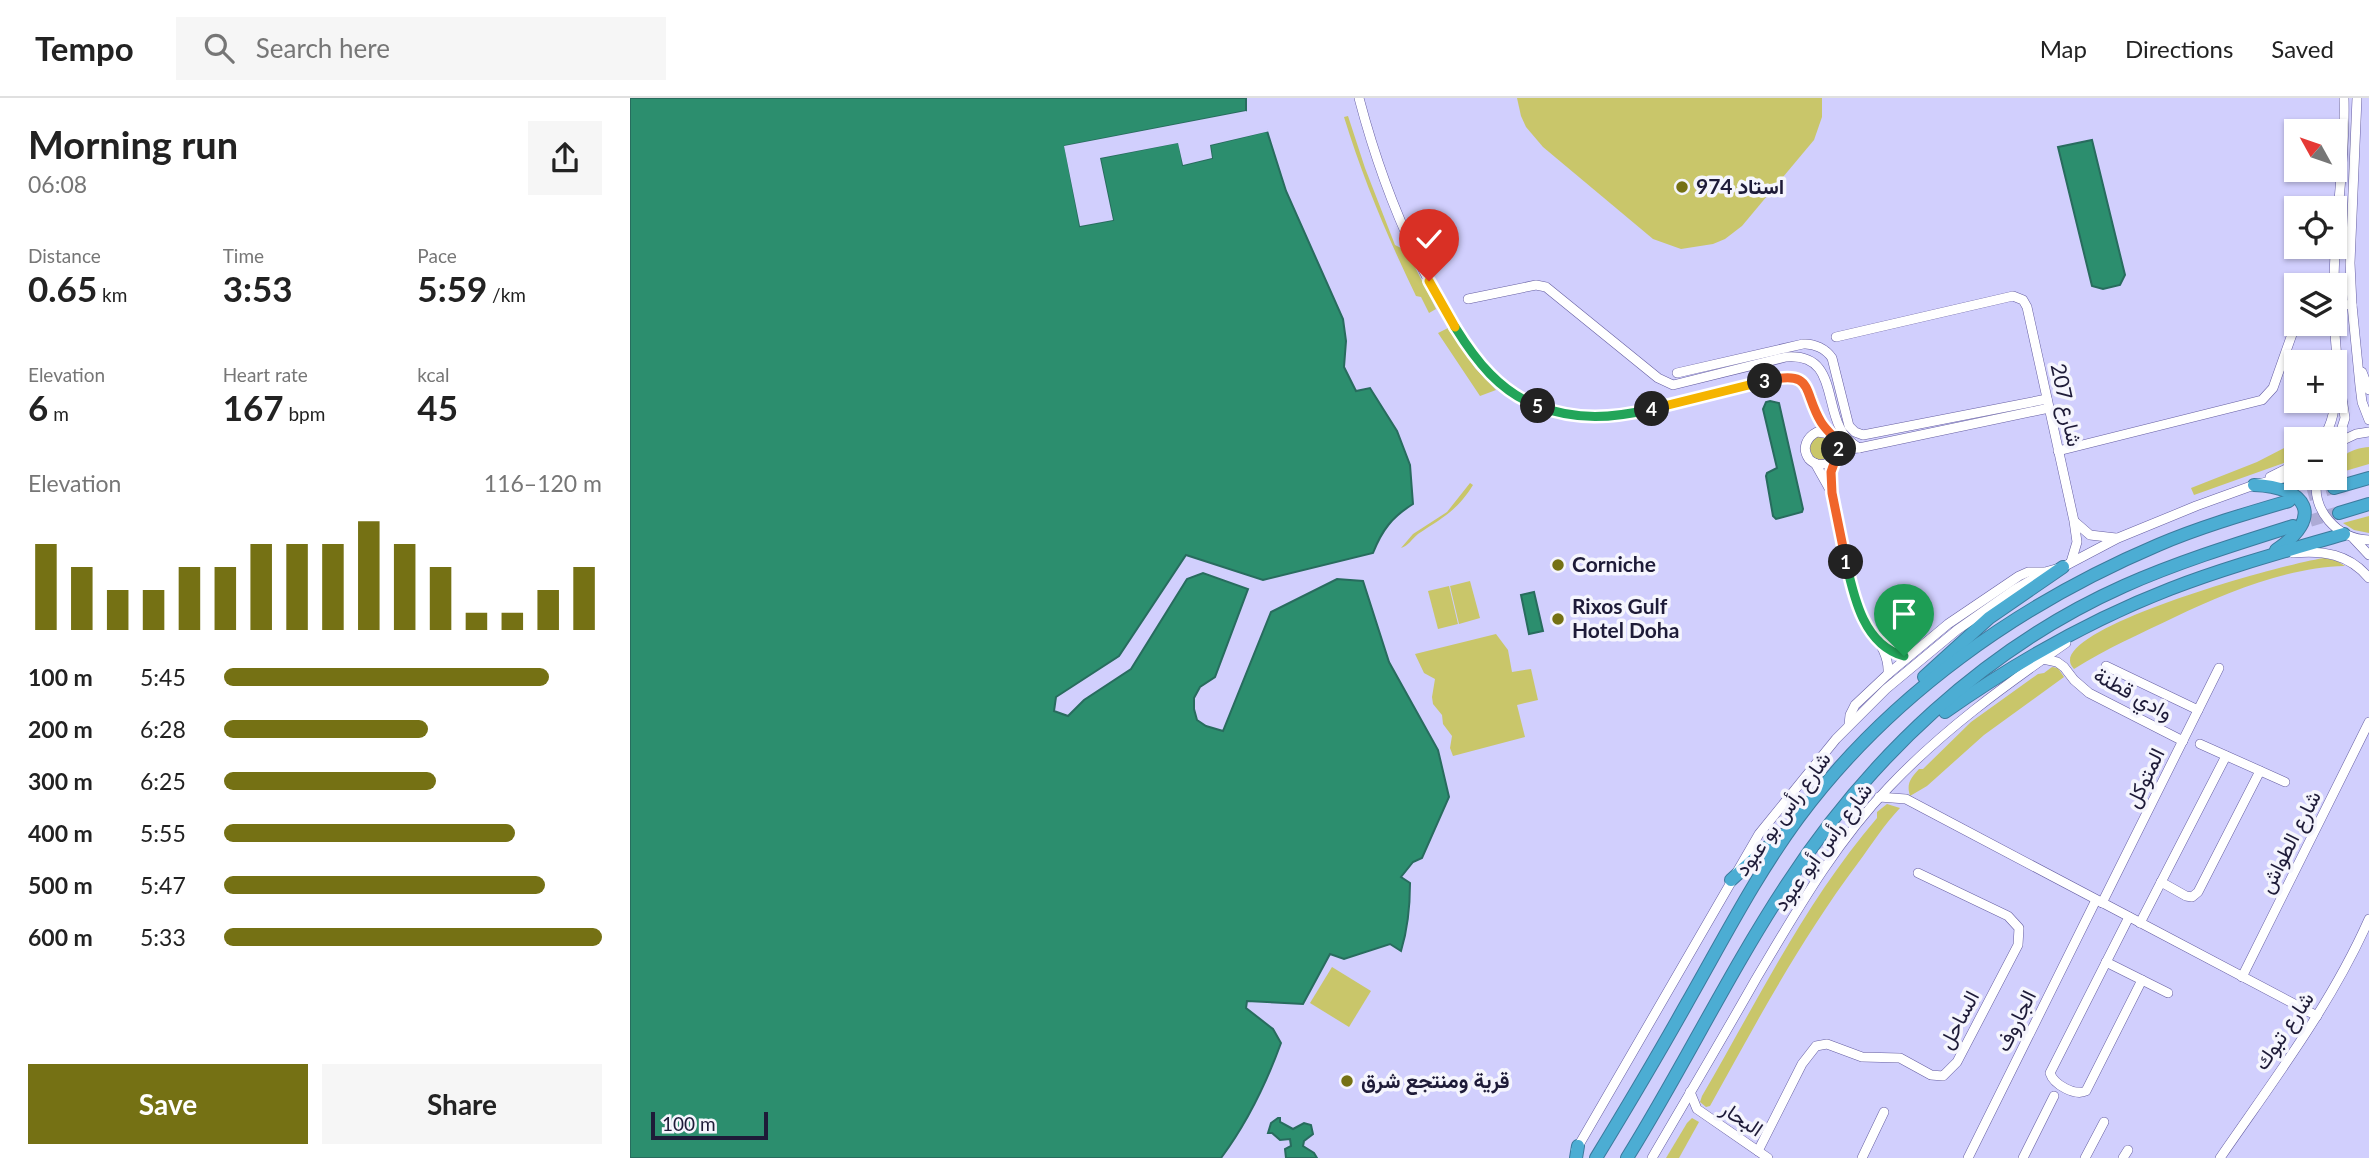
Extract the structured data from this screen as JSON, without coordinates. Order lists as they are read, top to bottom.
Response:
{
  "streets": {
    "highway": ["شارع رأس بو عبود"],
    "street": [
      "شارع 207",
      "وادي قطنة",
      "المتوكل",
      "شارع الطواش",
      "شارع رأس أبو عبود",
      "الساحل",
      "الجاروف",
      "شارع تبوك",
      "البحار"
    ]
  },
  "crossings": [
    ["وادي قطنة", "المتوكل"],
    ["وادي قطنة", "شارع رأس أبو عبود"],
    ["المتوكل", "الجاروف"],
    ["شارع رأس أبو عبود", "البحار"],
    ["الساحل", "البحار"]
  ],
  "places": [
    "استاد 974",
    "Corniche",
    "Rixos Gulf Hotel Doha",
    "قرية ومنتجع شرق"
  ],
  "scale_bar": "100 m",
  "north": "top left",
  "page": {
    "header": "Tempo",
    "search": "Search here",
    "nav": ["Map", "Directions", "Saved"],
    "heading": ["Morning run", "06:08"],
    "map_buttons": ["+", "−"],
    "stats": [
      ["Distance", "0.65 km"],
      ["Time", "3:53"],
      ["Pace", "5:59 /km"],
      ["Elevation", "6 m"],
      ["Heart rate", "167 bpm"],
      ["kcal", "45"]
    ],
    "pins": [
      "3",
      "5",
      "4",
      "2",
      "1"
    ],
    "chart": ["Elevation", "116–120 m"],
    "list": [
      {
        "name": "100 m",
        "note": "5:45"
      },
      {
        "name": "200 m",
        "note": "6:28"
      },
      {
        "name": "300 m",
        "note": "6:25"
      },
      {
        "name": "400 m",
        "note": "5:55"
      },
      {
        "name": "500 m",
        "note": "5:47"
      },
      {
        "name": "600 m",
        "note": "5:33"
      }
    ],
    "buttons": ["Save", "Share"],
    "scale": "100 m"
  }
}
